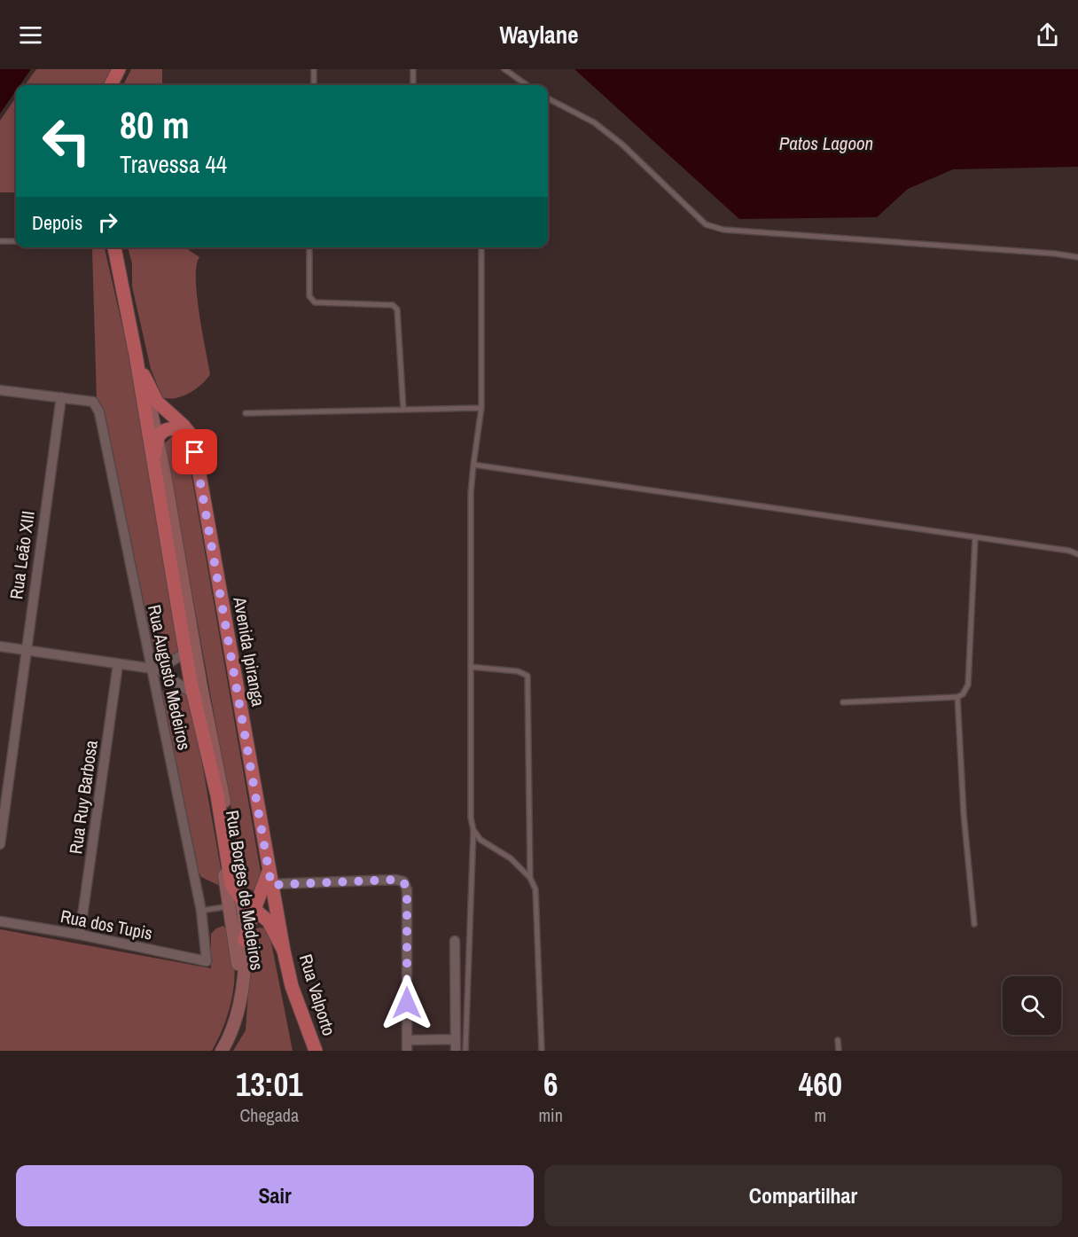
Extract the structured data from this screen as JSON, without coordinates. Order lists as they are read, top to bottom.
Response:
{
  "streets": {
    "main road": ["Avenida Ipiranga", "Rua Borges de Medeiros", "Rua Valporto"],
    "street": [
      "Rua Leão XIII",
      "Rua Augusto Medeiros",
      "Rua Ruy Barbosa",
      "Rua dos Tupis"
    ]
  },
  "crossings": [
    ["Rua Leão XIII", "Rua Augusto Medeiros"],
    ["Avenida Ipiranga", "Rua Borges de Medeiros"],
    ["Avenida Ipiranga", "Rua Valporto"],
    ["Rua Augusto Medeiros", "Rua dos Tupis"],
    ["Rua Ruy Barbosa", "Rua dos Tupis"]
  ],
  "water": ["Patos Lagoon"],
  "page": {
    "header": "Waylane",
    "turn": ["80 m", "Travessa 44"],
    "then": "Depois",
    "eta": [
      "13:01",
      "Chegada",
      "6",
      "min",
      "460",
      "m"
    ],
    "buttons": ["Sair", "Compartilhar"]
  }
}
